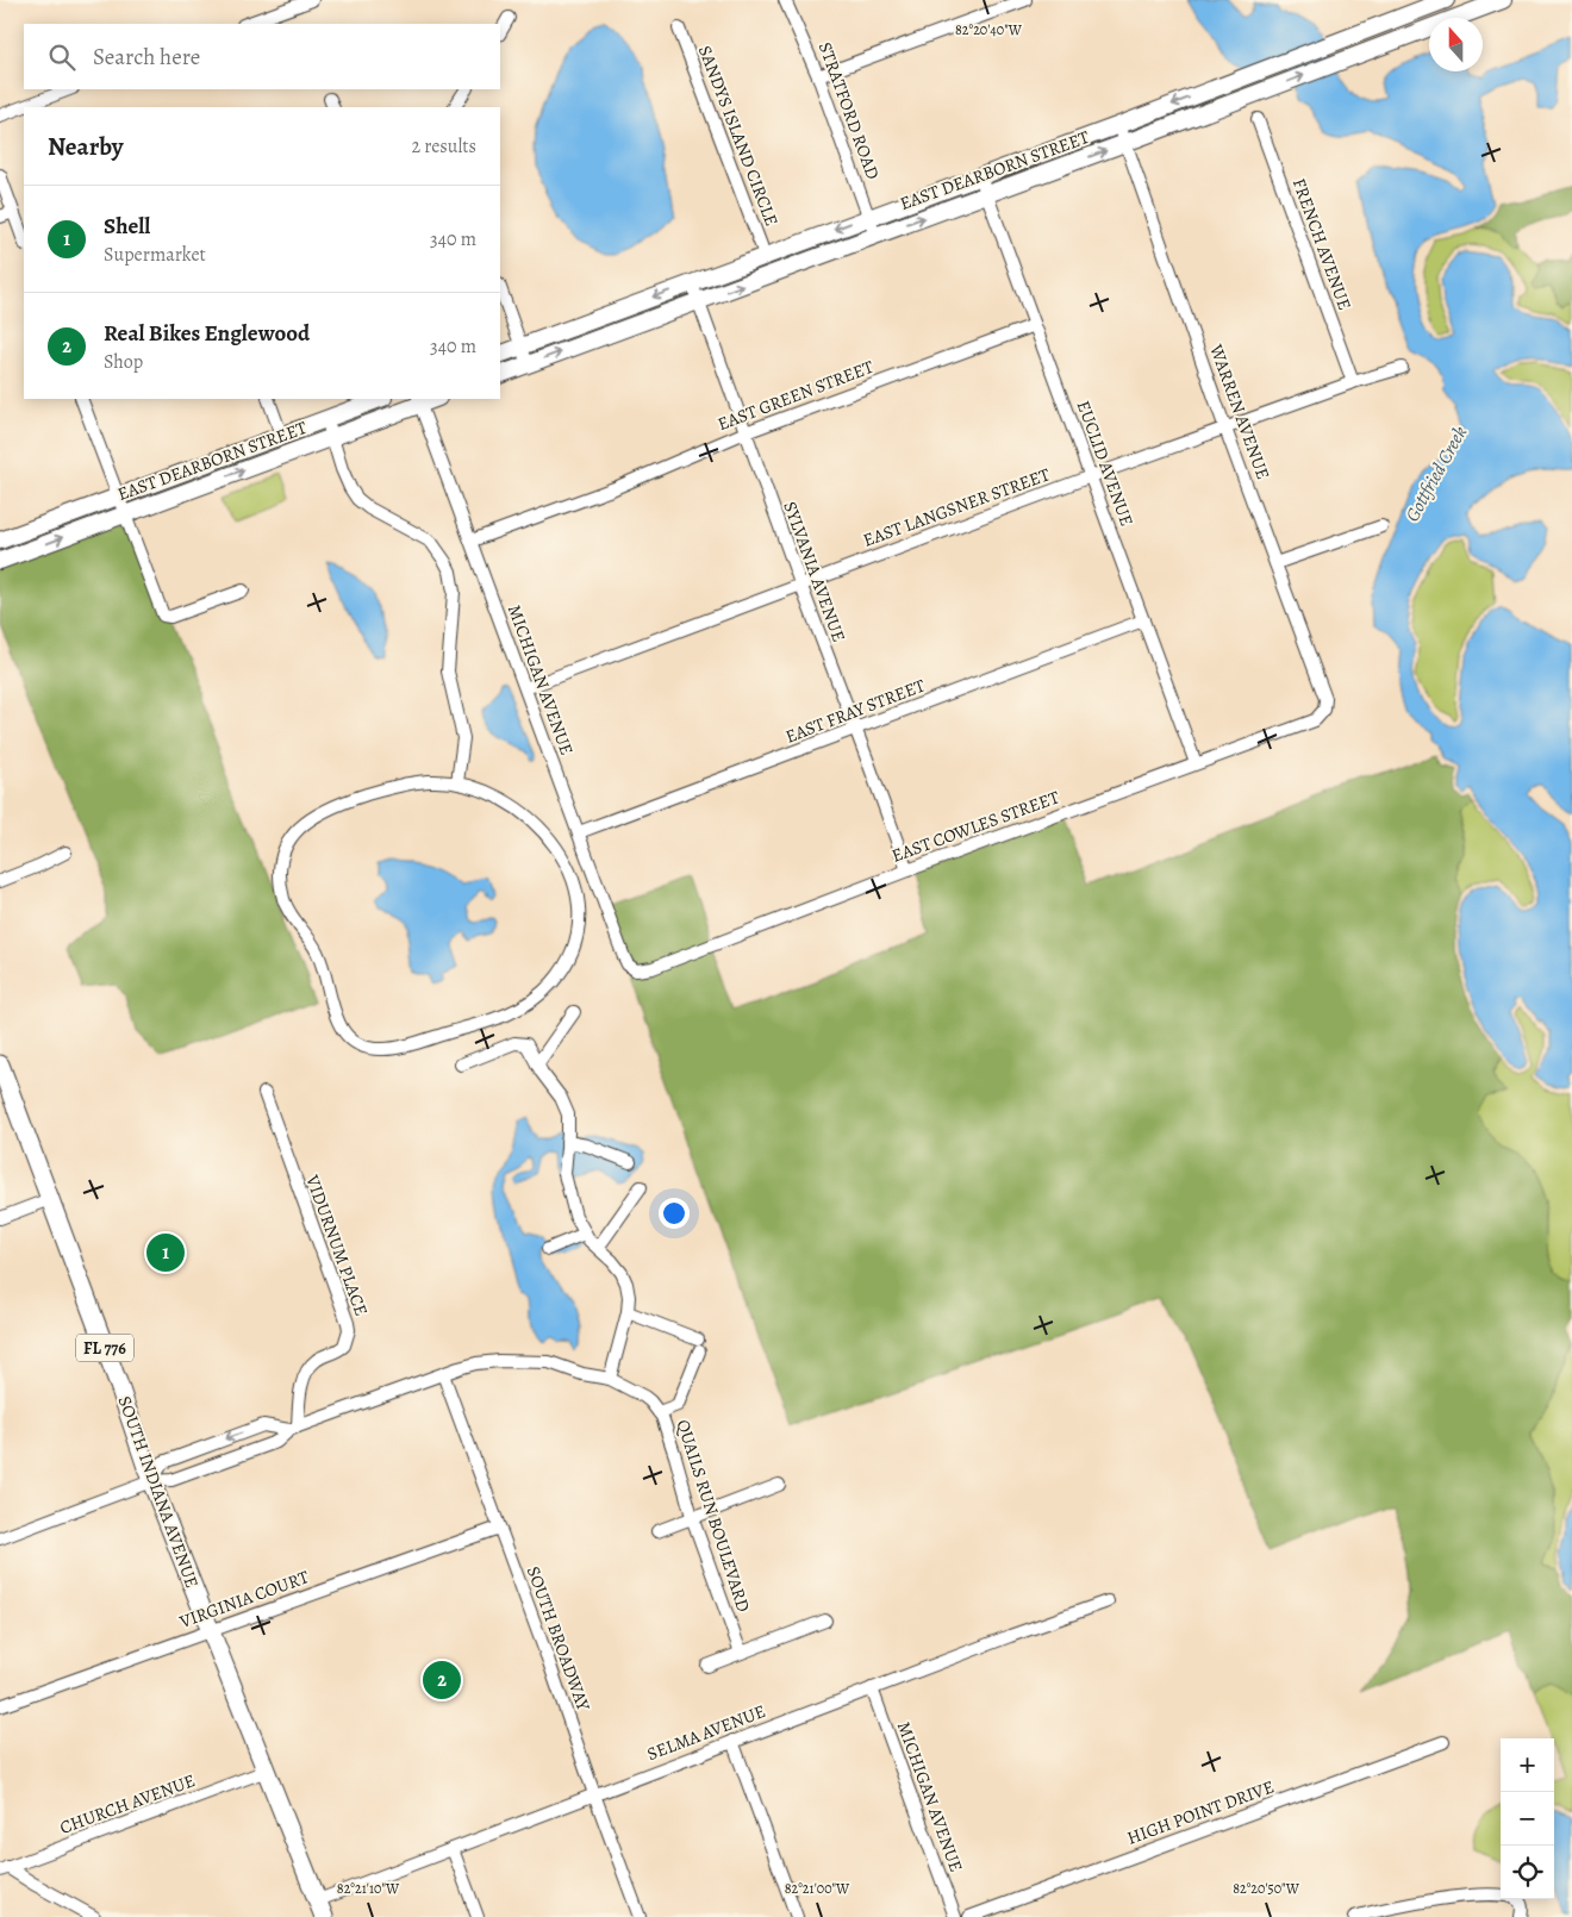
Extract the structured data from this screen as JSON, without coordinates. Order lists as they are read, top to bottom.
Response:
{
  "streets": {
    "main road": ["EAST DEARBORN STREET", "FL 776", "SOUTH INDIANA AVENUE"],
    "street": [
      "STRATFORD ROAD",
      "SANDYS ISLAND CIRCLE",
      "FRENCH AVENUE",
      "EAST GREEN STREET",
      "WARREN AVENUE",
      "EUCLID AVENUE",
      "EAST LANGSNER STREET",
      "SYLVANIA AVENUE",
      "MICHIGAN AVENUE",
      "EAST FRAY STREET",
      "EAST COWLES STREET",
      "VIDURNUM PLACE",
      "QUAILS RUN BOULEVARD",
      "VIRGINIA COURT",
      "SOUTH BROADWAY",
      "SELMA AVENUE",
      "CHURCH AVENUE",
      "HIGH POINT DRIVE"
    ]
  },
  "crossings": [
    ["STRATFORD ROAD", "EAST DEARBORN STREET"],
    ["SANDYS ISLAND CIRCLE", "EAST DEARBORN STREET"],
    ["EAST DEARBORN STREET", "WARREN AVENUE"],
    ["EAST DEARBORN STREET", "EUCLID AVENUE"],
    ["EAST DEARBORN STREET", "SYLVANIA AVENUE"],
    ["EAST DEARBORN STREET", "MICHIGAN AVENUE"],
    ["FRENCH AVENUE", "EAST LANGSNER STREET"],
    ["EAST GREEN STREET", "EUCLID AVENUE"],
    ["EAST GREEN STREET", "SYLVANIA AVENUE"],
    ["EAST GREEN STREET", "MICHIGAN AVENUE"],
    ["WARREN AVENUE", "EAST LANGSNER STREET"],
    ["WARREN AVENUE", "EAST COWLES STREET"],
    ["EUCLID AVENUE", "EAST LANGSNER STREET"],
    ["EUCLID AVENUE", "EAST FRAY STREET"],
    ["EUCLID AVENUE", "EAST COWLES STREET"],
    ["EAST LANGSNER STREET", "SYLVANIA AVENUE"],
    ["EAST LANGSNER STREET", "MICHIGAN AVENUE"],
    ["SYLVANIA AVENUE", "EAST FRAY STREET"],
    ["SYLVANIA AVENUE", "EAST COWLES STREET"],
    ["MICHIGAN AVENUE", "EAST FRAY STREET"],
    ["MICHIGAN AVENUE", "EAST COWLES STREET"],
    ["MICHIGAN AVENUE", "SELMA AVENUE"],
    ["VIDURNUM PLACE", "QUAILS RUN BOULEVARD"],
    ["SOUTH INDIANA AVENUE", "QUAILS RUN BOULEVARD"],
    ["SOUTH INDIANA AVENUE", "VIRGINIA COURT"],
    ["SOUTH INDIANA AVENUE", "SELMA AVENUE"],
    ["SOUTH INDIANA AVENUE", "CHURCH AVENUE"],
    ["QUAILS RUN BOULEVARD", "SOUTH BROADWAY"],
    ["VIRGINIA COURT", "SOUTH BROADWAY"],
    ["SOUTH BROADWAY", "SELMA AVENUE"]
  ],
  "water": ["Gottfried Creek"],
  "north": "top",
  "page": {
    "search": "Search here",
    "heading": ["Nearby", "2 results"],
    "list": [
      {
        "mark": "1",
        "name": "Shell",
        "note": "Supermarket",
        "value": "340 m"
      },
      {
        "mark": "2",
        "name": "Real Bikes Englewood",
        "note": "Shop",
        "value": "340 m"
      }
    ],
    "pins": ["1", "2"],
    "map_buttons": ["+", "−"]
  },
  "coordinates": [
    "82°20'40\"W",
    "82°21'10\"W",
    "82°21'00\"W",
    "82°20'50\"W"
  ]
}
